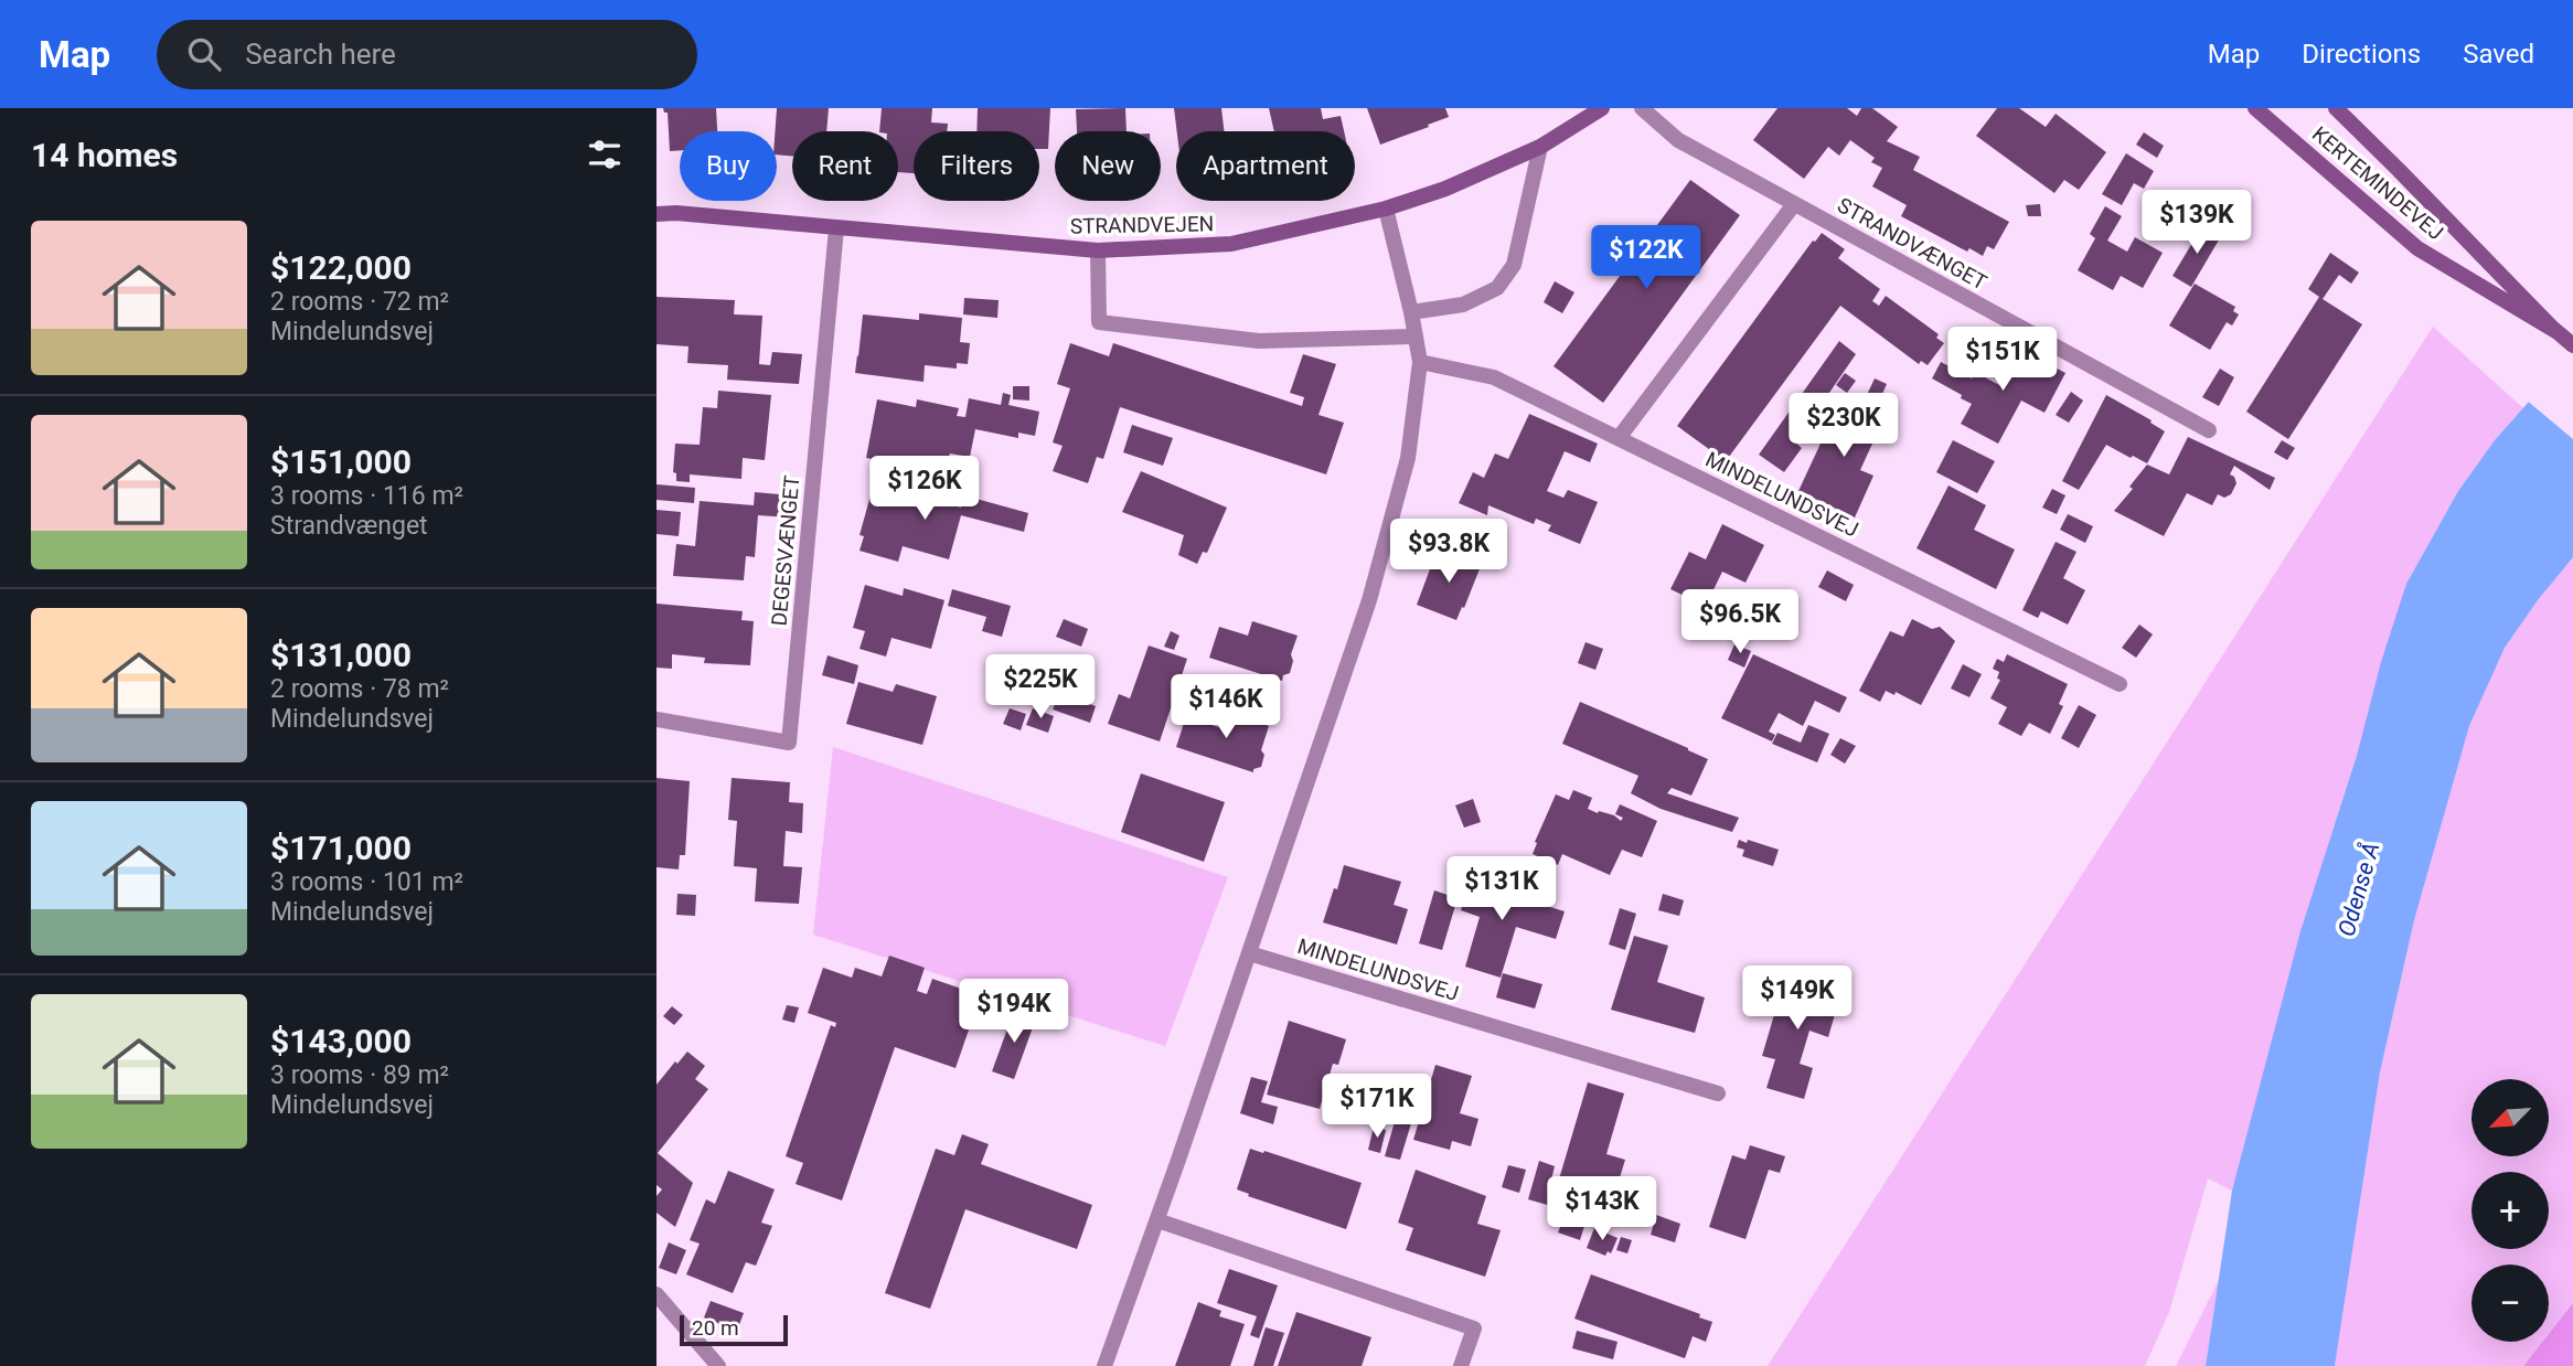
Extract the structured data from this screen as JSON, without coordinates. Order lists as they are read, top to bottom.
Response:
{
  "streets": {
    "street": [
      "KERTEMINDEVEJ",
      "STRANDVEJEN",
      "STRANDVÆNGET",
      "MINDELUNDSVEJ",
      "DEGESVÆNGET"
    ]
  },
  "crossings": [
    ["STRANDVEJEN", "DEGESVÆNGET"]
  ],
  "water": ["Odense Å"],
  "scale_bar": "20 m",
  "north": "bottom left",
  "page": {
    "header": "Map",
    "search": "Search here",
    "nav": ["Map", "Directions", "Saved"],
    "heading": "14 homes",
    "chip": [
      "Buy",
      "Rent",
      "Filters",
      "New",
      "Apartment"
    ],
    "price": [
      "$139K",
      "$122K",
      "$151K",
      "$230K",
      "$126K",
      "$93.8K",
      "$96.5K",
      "$225K",
      "$146K",
      "$131K",
      "$149K",
      "$194K",
      "$171K",
      "$143K"
    ],
    "list": [
      {
        "name": "$122,000",
        "note": "2 rooms · 72 m² · Mindelundsvej"
      },
      {
        "name": "$151,000",
        "note": "3 rooms · 116 m² · Strandvænget"
      },
      {
        "name": "$131,000",
        "note": "2 rooms · 78 m² · Mindelundsvej"
      },
      {
        "name": "$171,000",
        "note": "3 rooms · 101 m² · Mindelundsvej"
      },
      {
        "name": "$143,000",
        "note": "3 rooms · 89 m² · Mindelundsvej"
      }
    ],
    "map_buttons": ["+", "−"],
    "scale": "20 m"
  }
}
